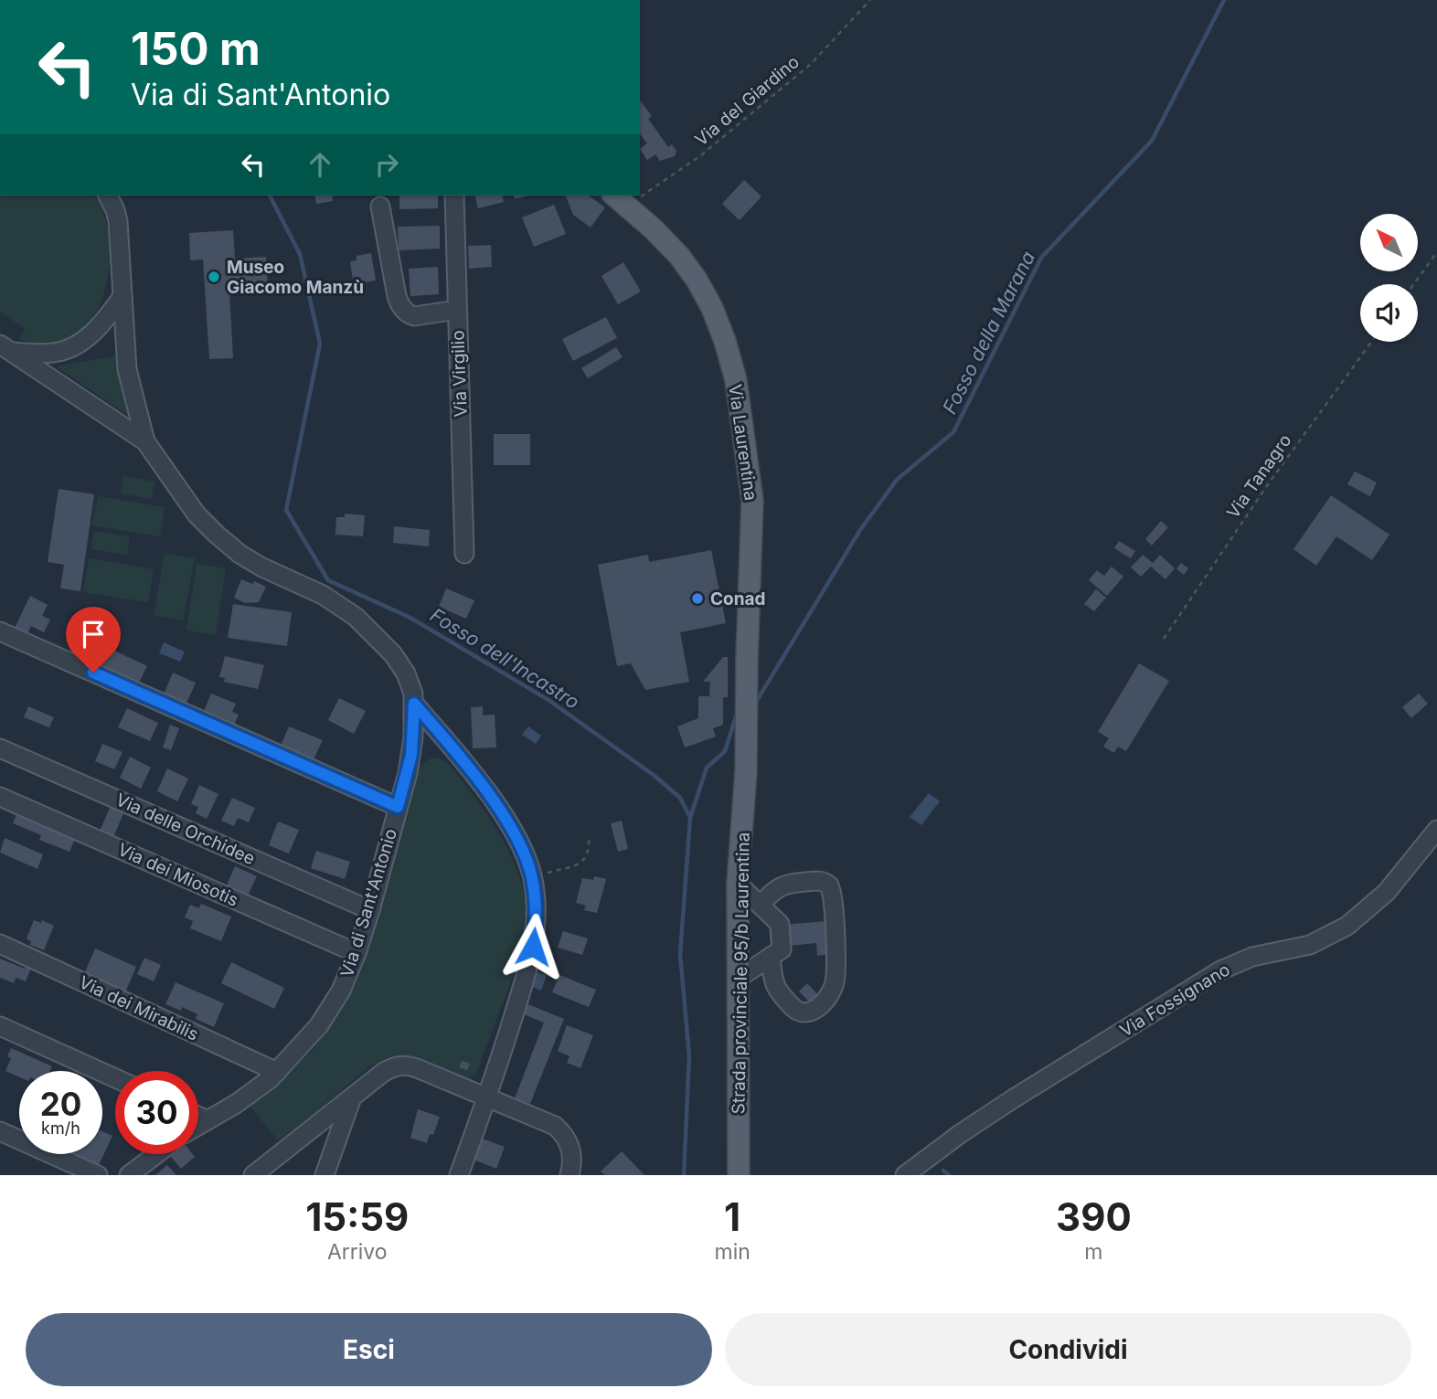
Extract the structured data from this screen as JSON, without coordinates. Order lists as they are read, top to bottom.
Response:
{
  "streets": {
    "main road": ["Via Laurentina", "Strada provinciale 95/b Laurentina"],
    "street": [
      "Via Virgilio",
      "Via delle Orchidee",
      "Via dei Miosotis",
      "Via di Sant'Antonio",
      "Via Fossignano",
      "Via dei Mirabilis"
    ],
    "path": ["Via del Giardino", "Via Tanagro"]
  },
  "crossings": [
    ["Via Laurentina", "Strada provinciale 95/b Laurentina"],
    ["Via delle Orchidee", "Via di Sant'Antonio"],
    ["Via dei Miosotis", "Via di Sant'Antonio"],
    ["Via di Sant'Antonio", "Via dei Mirabilis"]
  ],
  "water": ["Fosso della Marana", "Fosso dell'Incastro"],
  "places": ["Museo Giacomo Manzù", "Conad"],
  "north": "top left",
  "page": {
    "turn": ["150 m", "Via di Sant'Antonio"],
    "speed": "20 km/h",
    "limit": "30",
    "eta": [
      "15:59",
      "Arrivo",
      "1",
      "min",
      "390",
      "m"
    ],
    "buttons": ["Esci", "Condividi"]
  }
}
